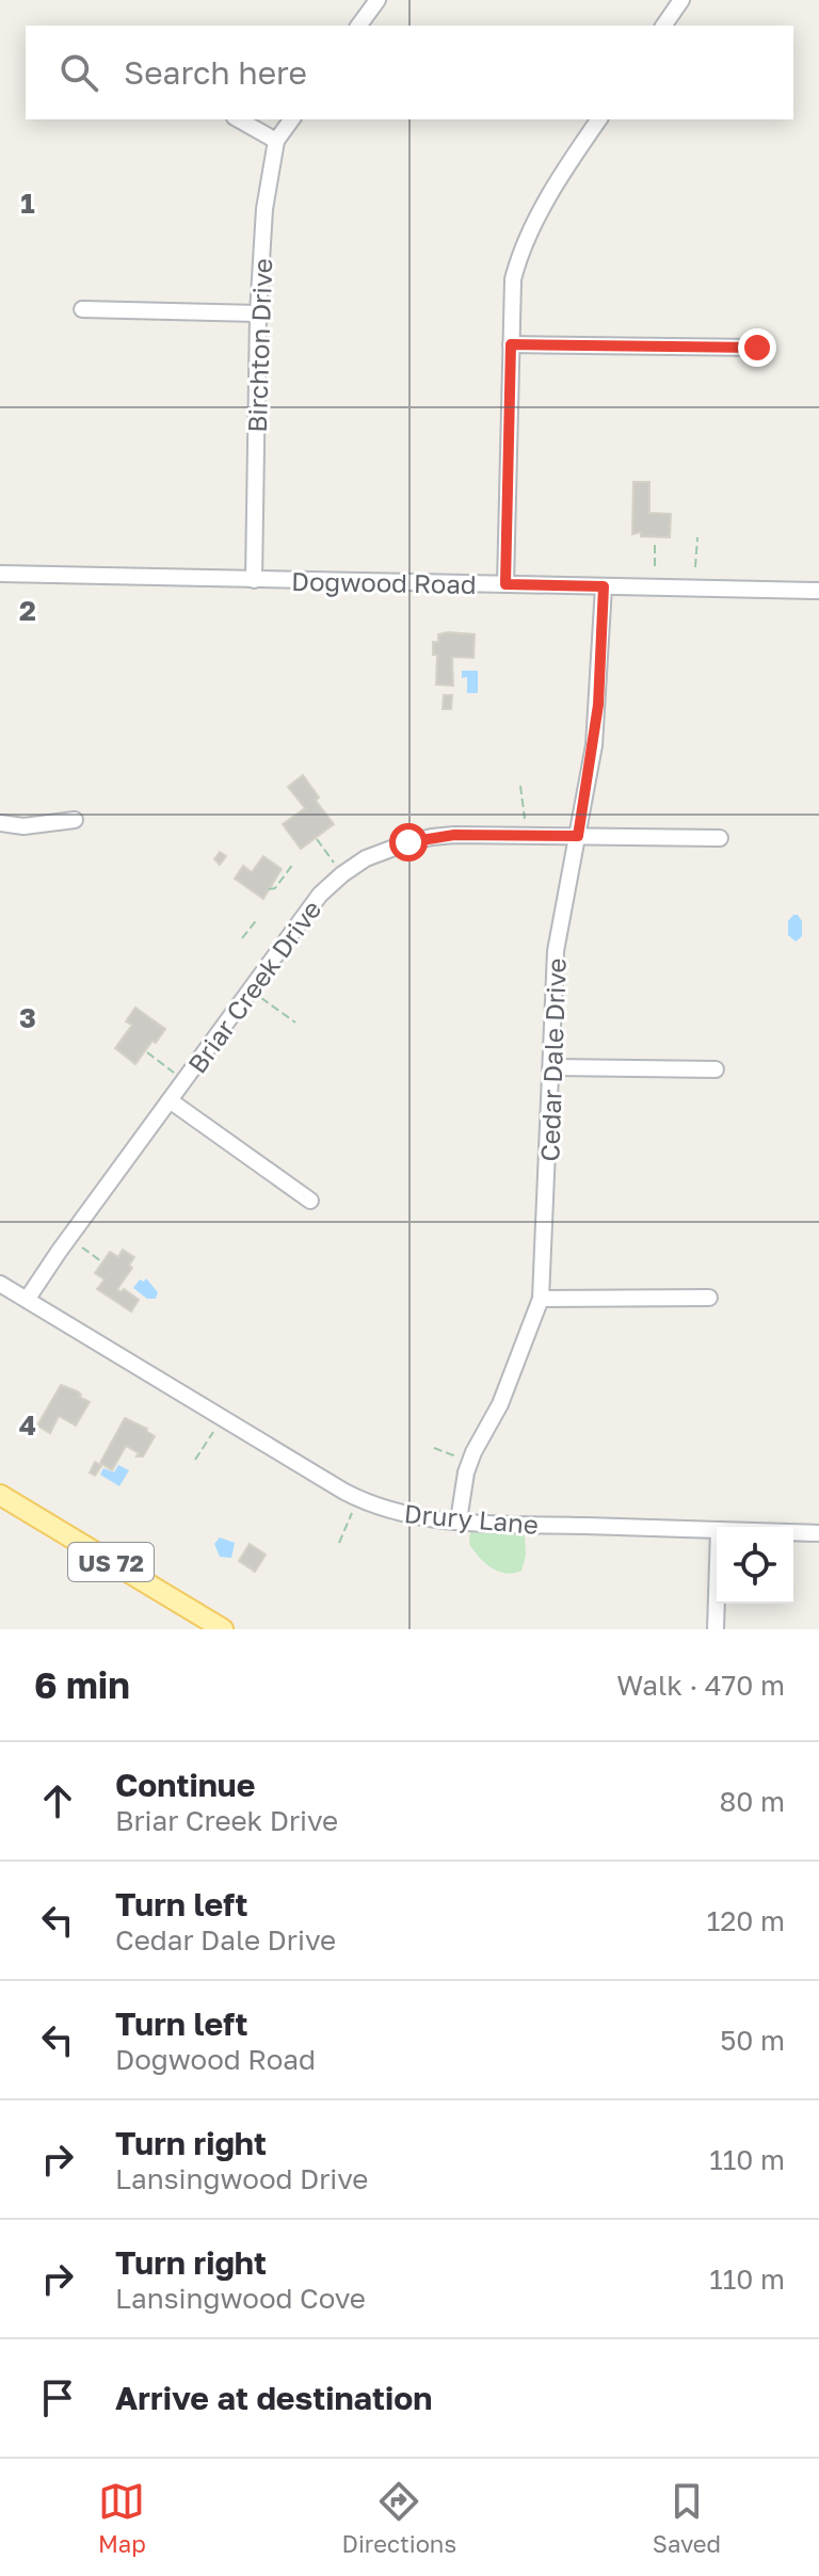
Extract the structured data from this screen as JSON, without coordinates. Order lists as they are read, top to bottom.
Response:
{
  "streets": {
    "main road": ["US 72"],
    "street": [
      "Birchton Drive",
      "Dogwood Road",
      "Briar Creek Drive",
      "Cedar Dale Drive",
      "Drury Lane"
    ]
  },
  "crossings": [
    ["Birchton Drive", "Dogwood Road"],
    ["Dogwood Road", "Cedar Dale Drive"],
    ["Briar Creek Drive", "Cedar Dale Drive"],
    ["Briar Creek Drive", "Drury Lane"],
    ["Cedar Dale Drive", "Drury Lane"]
  ],
  "page": {
    "search": "Search here",
    "heading": ["6 min", "Walk · 470 m"],
    "list": [
      ["Continue", "Briar Creek Drive", "80 m"],
      ["Turn left", "Cedar Dale Drive", "120 m"],
      ["Turn left", "Dogwood Road", "50 m"],
      ["Turn right", "Lansingwood Drive", "110 m"],
      ["Turn right", "Lansingwood Cove", "110 m"],
      "Arrive at destination"
    ],
    "nav": ["Map", "Directions", "Saved"]
  },
  "grid": {
    "rows": [
      "1",
      "2",
      "3",
      "4"
    ]
  }
}
